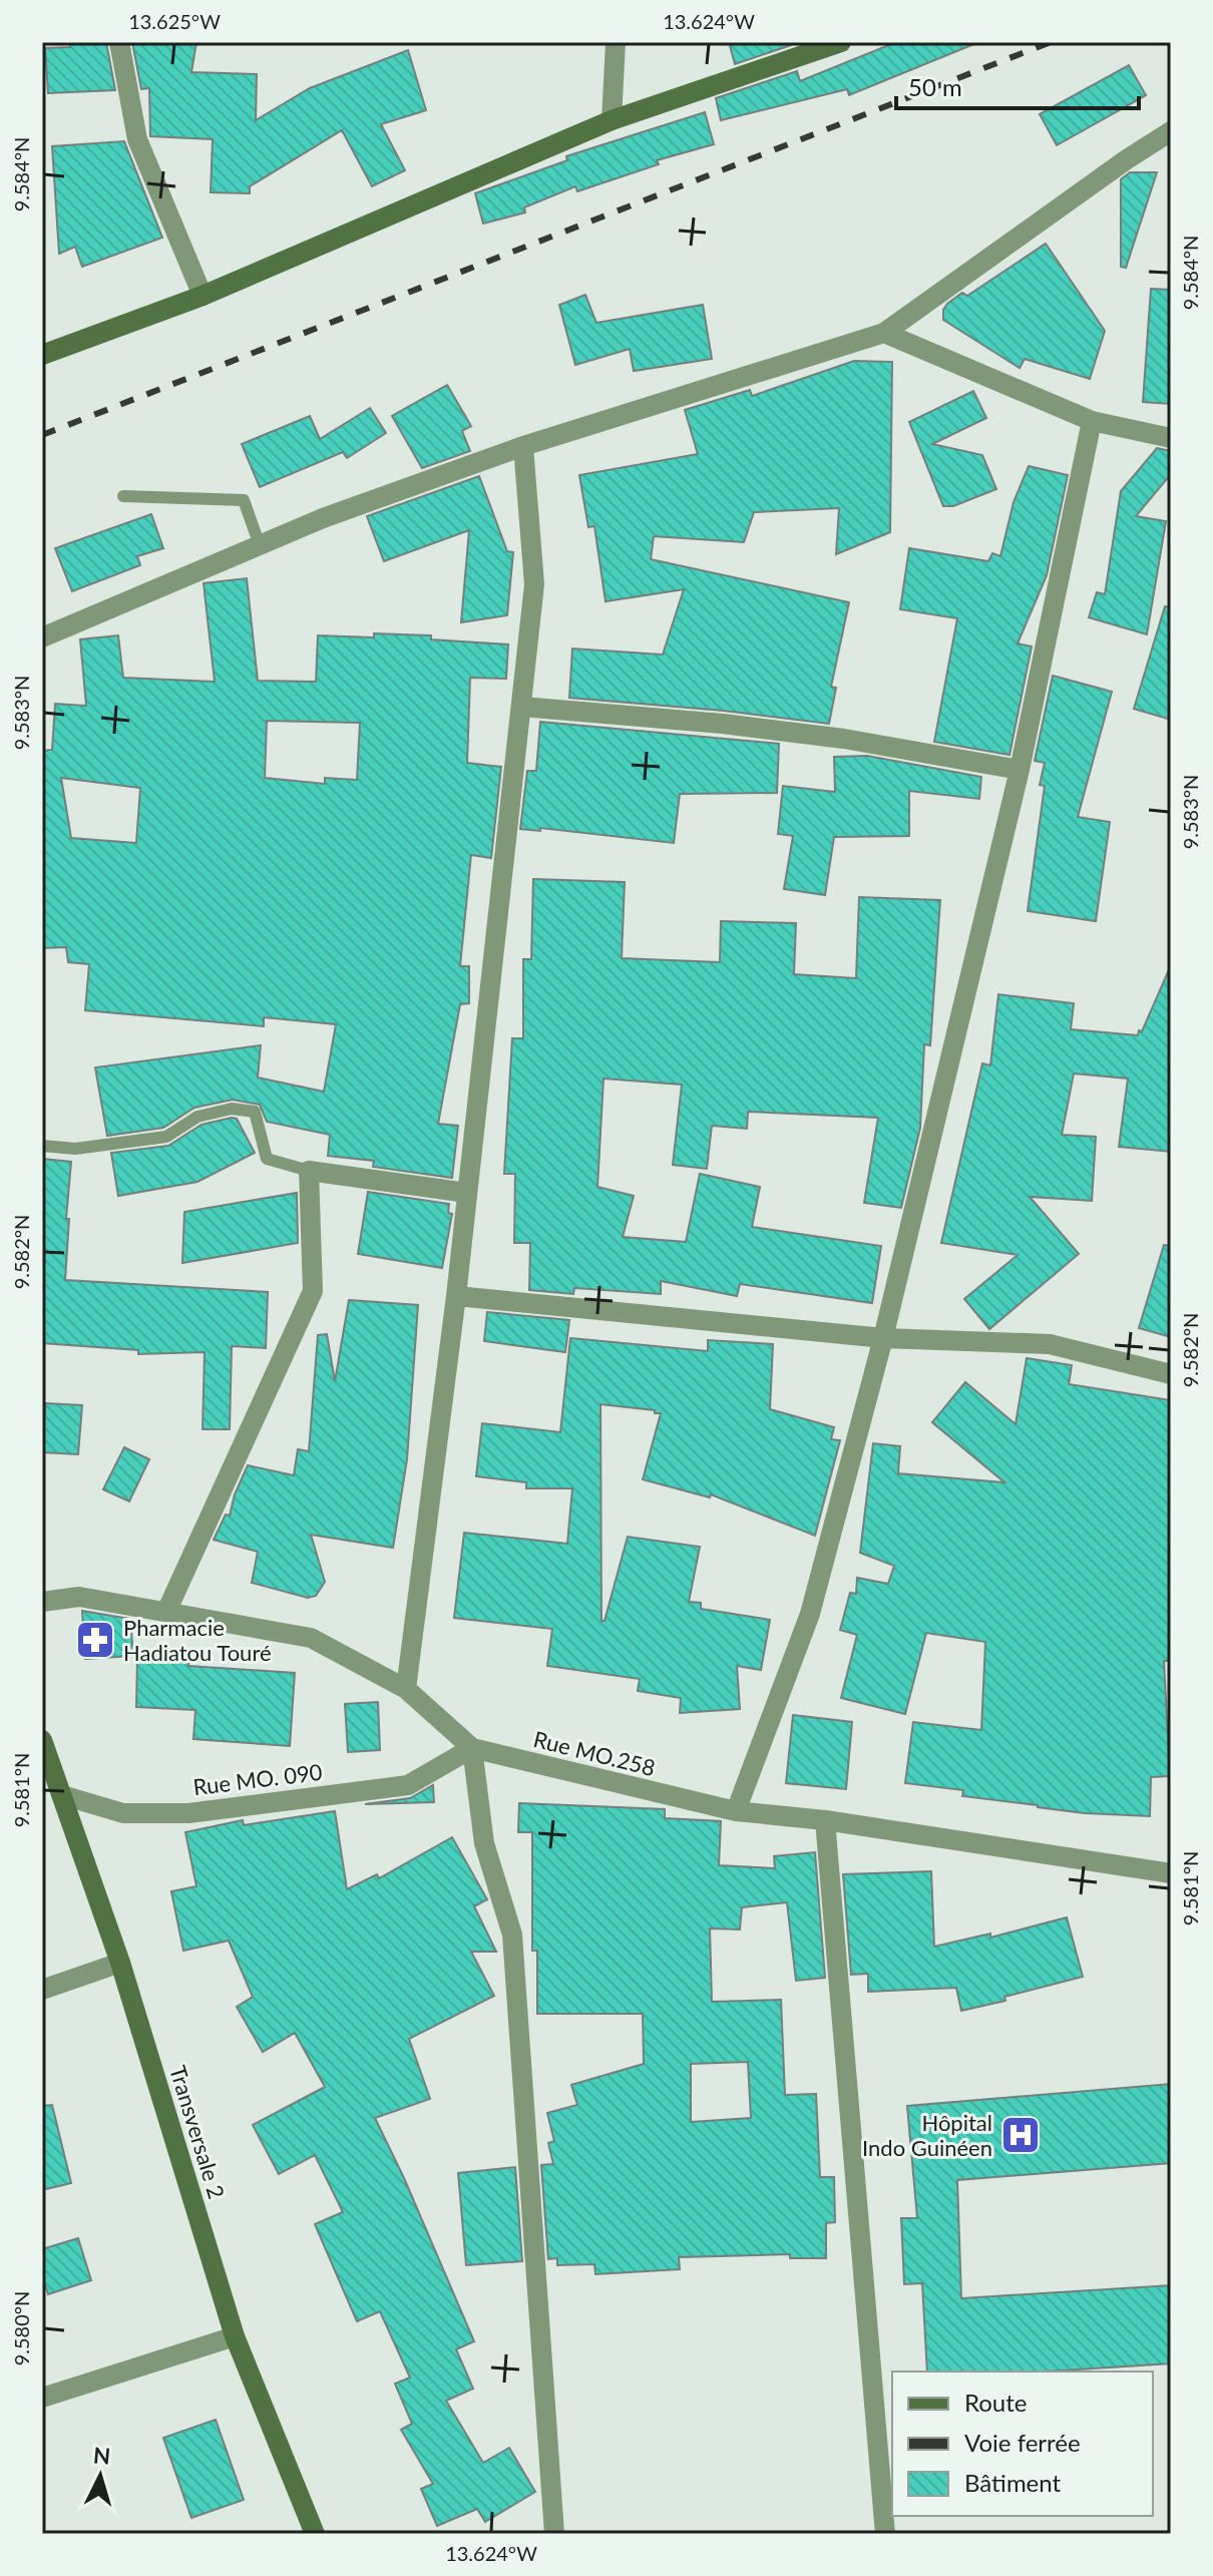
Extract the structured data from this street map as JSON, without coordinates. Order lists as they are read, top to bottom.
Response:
{
  "streets": {
    "street": ["Rue MO.258", "Rue MO. 090", "Transversale 2"]
  },
  "crossings": [
    ["Rue MO.258", "Rue MO. 090"],
    ["Rue MO. 090", "Transversale 2"]
  ],
  "places": {
    "pharmacy": ["Pharmacie Hadiatou Touré"],
    "hospital": ["Hôpital Indo Guinéen"]
  },
  "legend": ["Route", "Voie ferrée", "Bâtiment"],
  "scale_bar": "50 m",
  "north": "top",
  "coordinates": [
    "13.625°W",
    "13.624°W",
    "9.584°N",
    "9.583°N",
    "9.582°N",
    "9.581°N",
    "9.580°N"
  ]
}
